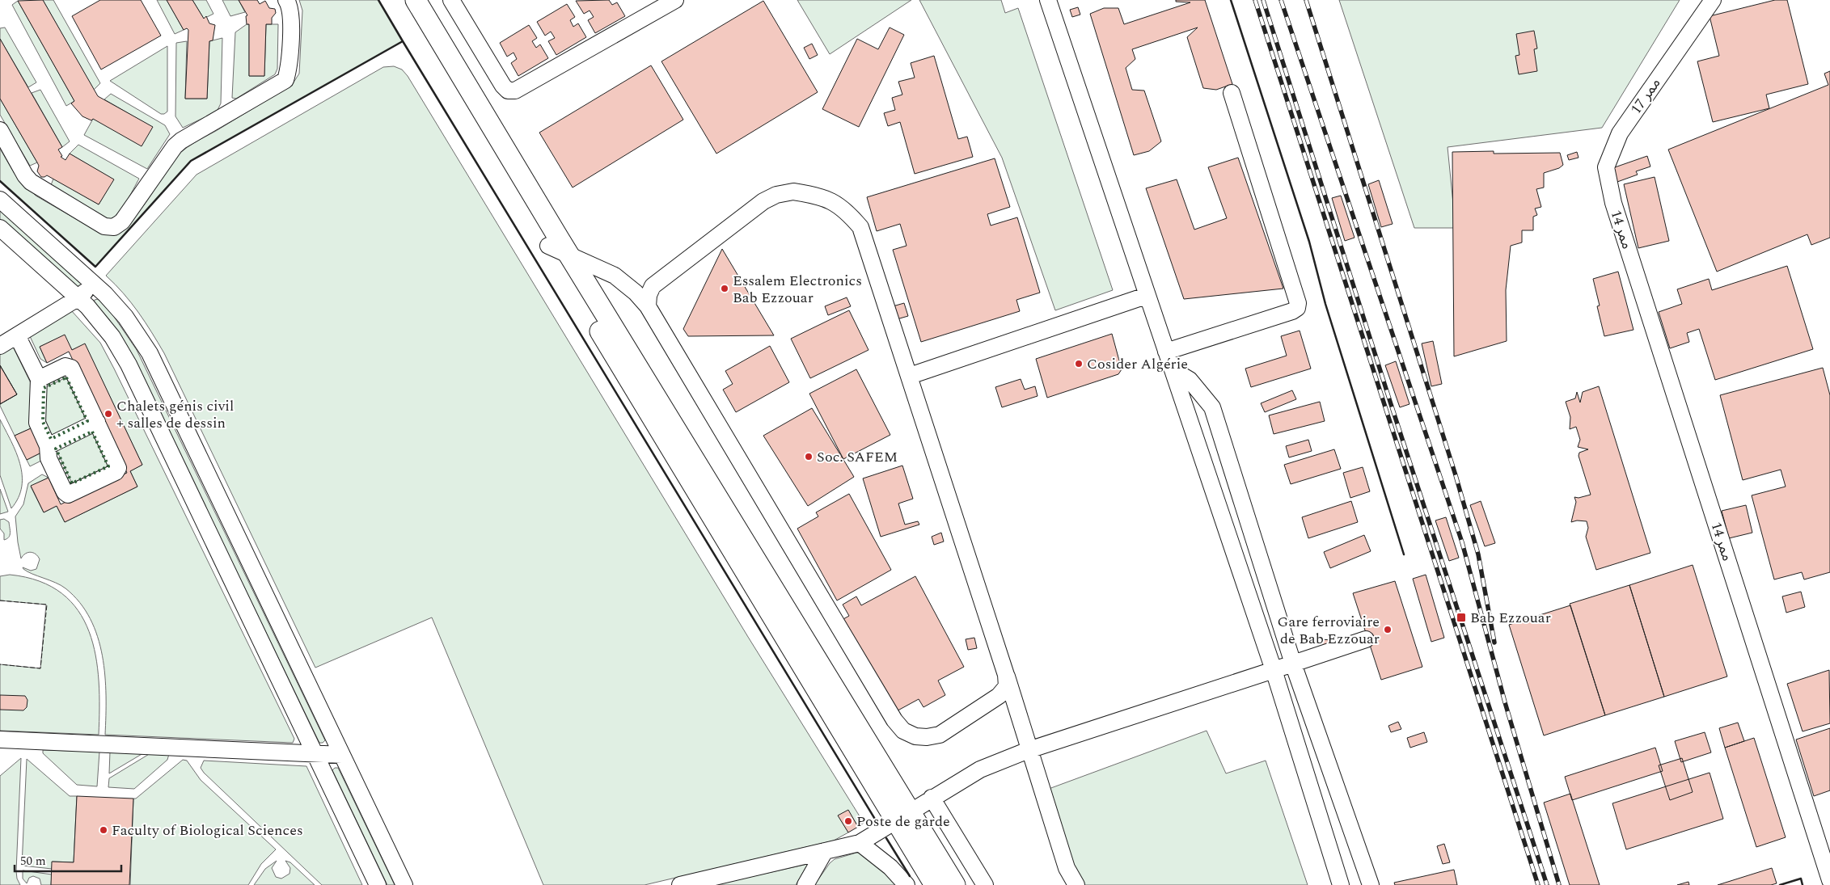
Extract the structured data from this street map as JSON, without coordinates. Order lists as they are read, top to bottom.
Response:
{
  "streets": {
    "street": ["ممر 17", "ممر 14"]
  },
  "crossings": [
    ["ممر 17", "ممر 14"]
  ],
  "places": {
    "other": [
      "Essalem Electronics Bab Ezzouar",
      "Cosider Algérie",
      "Chalets génis civil + salles de dessin",
      "Soc. SAFEM",
      "Gare ferroviaire de Bab Ezzouar",
      "Poste de garde",
      "Faculty of Biological Sciences"
    ],
    "transit": ["Bab Ezzouar"]
  },
  "scale_bar": "50 m"
}
